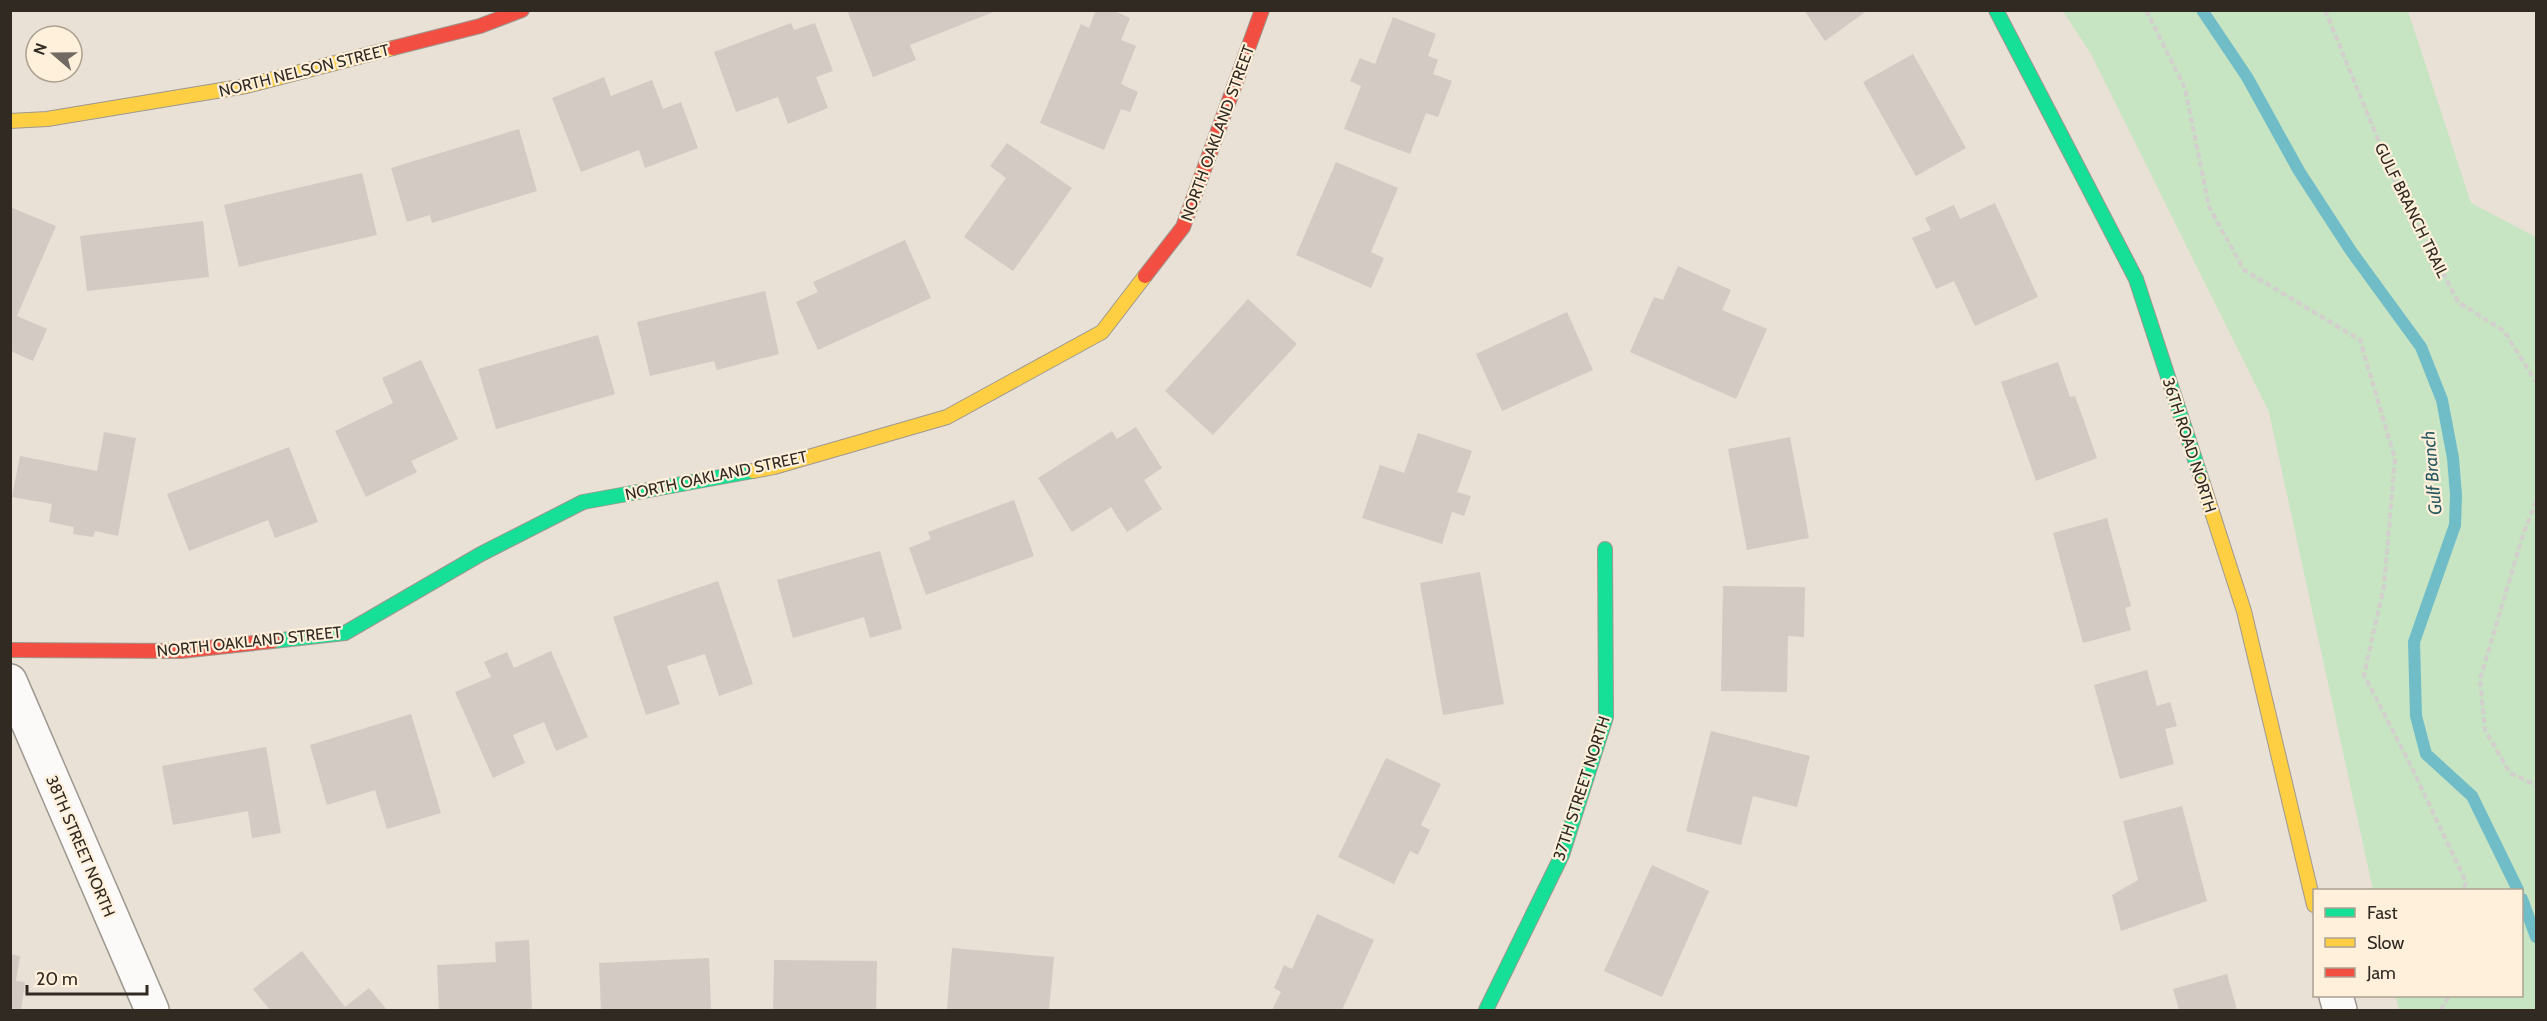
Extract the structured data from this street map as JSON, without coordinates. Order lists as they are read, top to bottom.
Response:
{
  "streets": {
    "street": [
      "NORTH NELSON STREET",
      "NORTH OAKLAND STREET",
      "36TH ROAD NORTH",
      "37TH STREET NORTH",
      "38TH STREET NORTH"
    ],
    "path": ["GULF BRANCH TRAIL"]
  },
  "water": ["Gulf Branch"],
  "legend": ["Fast", "Slow", "Jam"],
  "scale_bar": "20 m",
  "north": "left"
}
